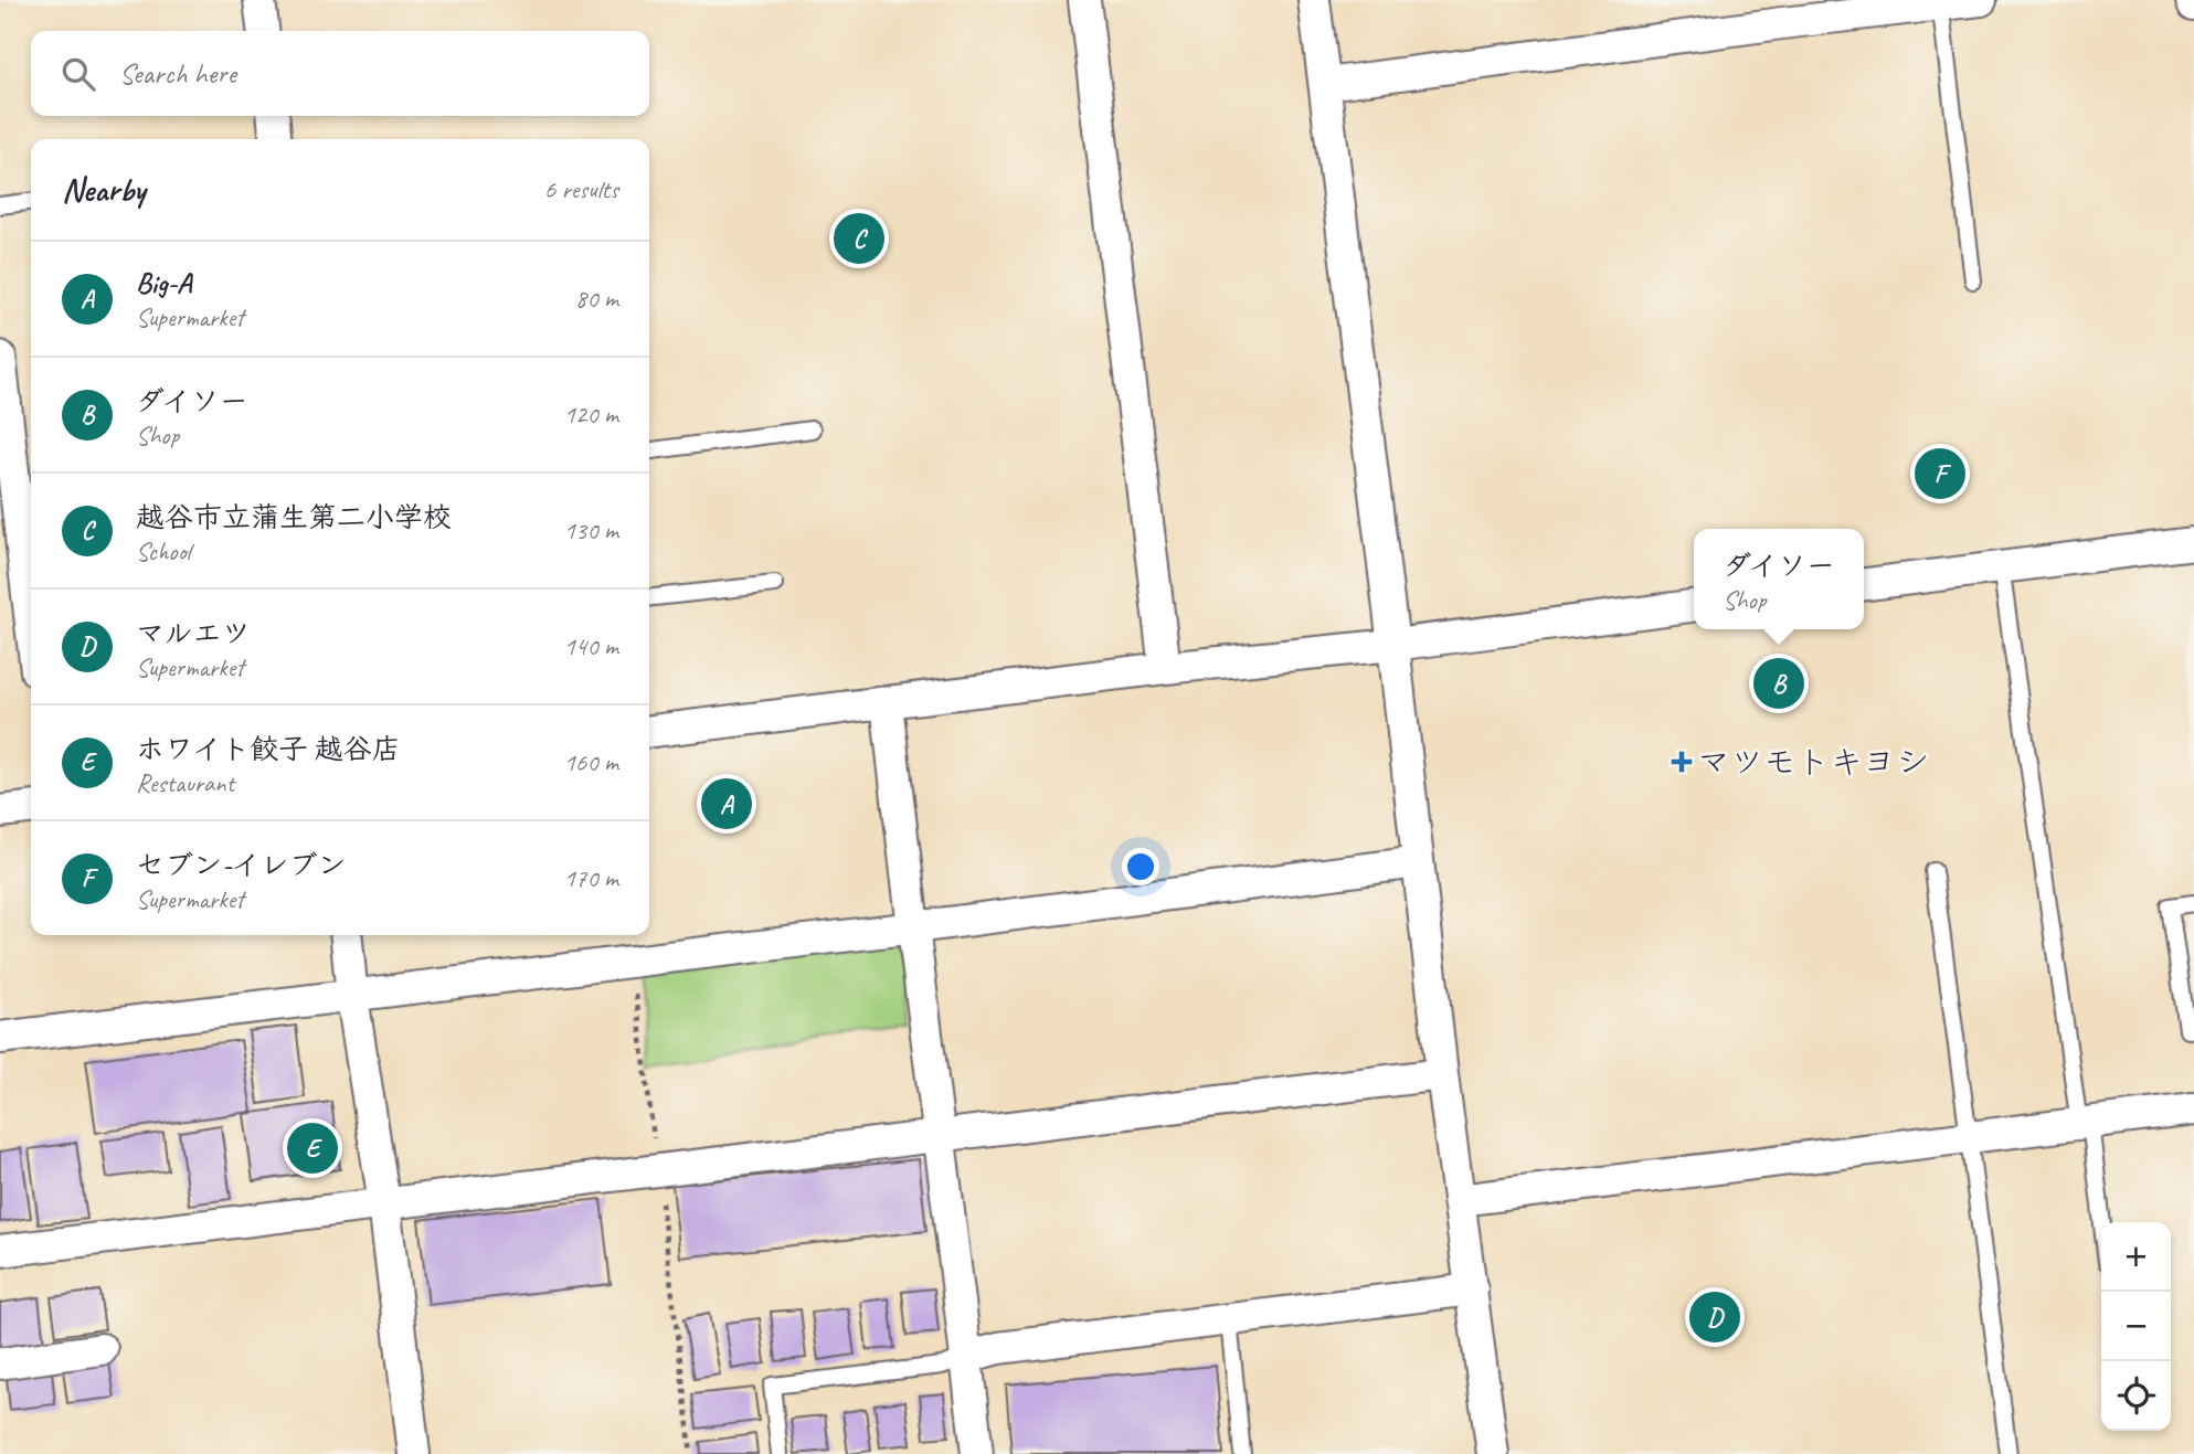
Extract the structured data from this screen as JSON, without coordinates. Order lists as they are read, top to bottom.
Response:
{
  "places": {
    "health": ["マツモトキヨシ"]
  },
  "page": {
    "search": "Search here",
    "heading": ["Nearby", "6 results"],
    "pins": [
      "C",
      "F",
      "B",
      "A",
      "E",
      "D"
    ],
    "list": [
      {
        "mark": "A",
        "name": "Big-A",
        "note": "Supermarket",
        "value": "80 m"
      },
      {
        "mark": "B",
        "name": "ダイソー",
        "note": "Shop",
        "value": "120 m"
      },
      {
        "mark": "C",
        "name": "越谷市立蒲生第二小学校",
        "note": "School",
        "value": "130 m"
      },
      {
        "mark": "D",
        "name": "マルエツ",
        "note": "Supermarket",
        "value": "140 m"
      },
      {
        "mark": "E",
        "name": "ホワイト餃子 越谷店",
        "note": "Restaurant",
        "value": "160 m"
      },
      {
        "mark": "F",
        "name": "セブン-イレブン",
        "note": "Supermarket",
        "value": "170 m"
      }
    ],
    "popup": ["ダイソー", "Shop"],
    "map_buttons": ["+", "−"]
  }
}
